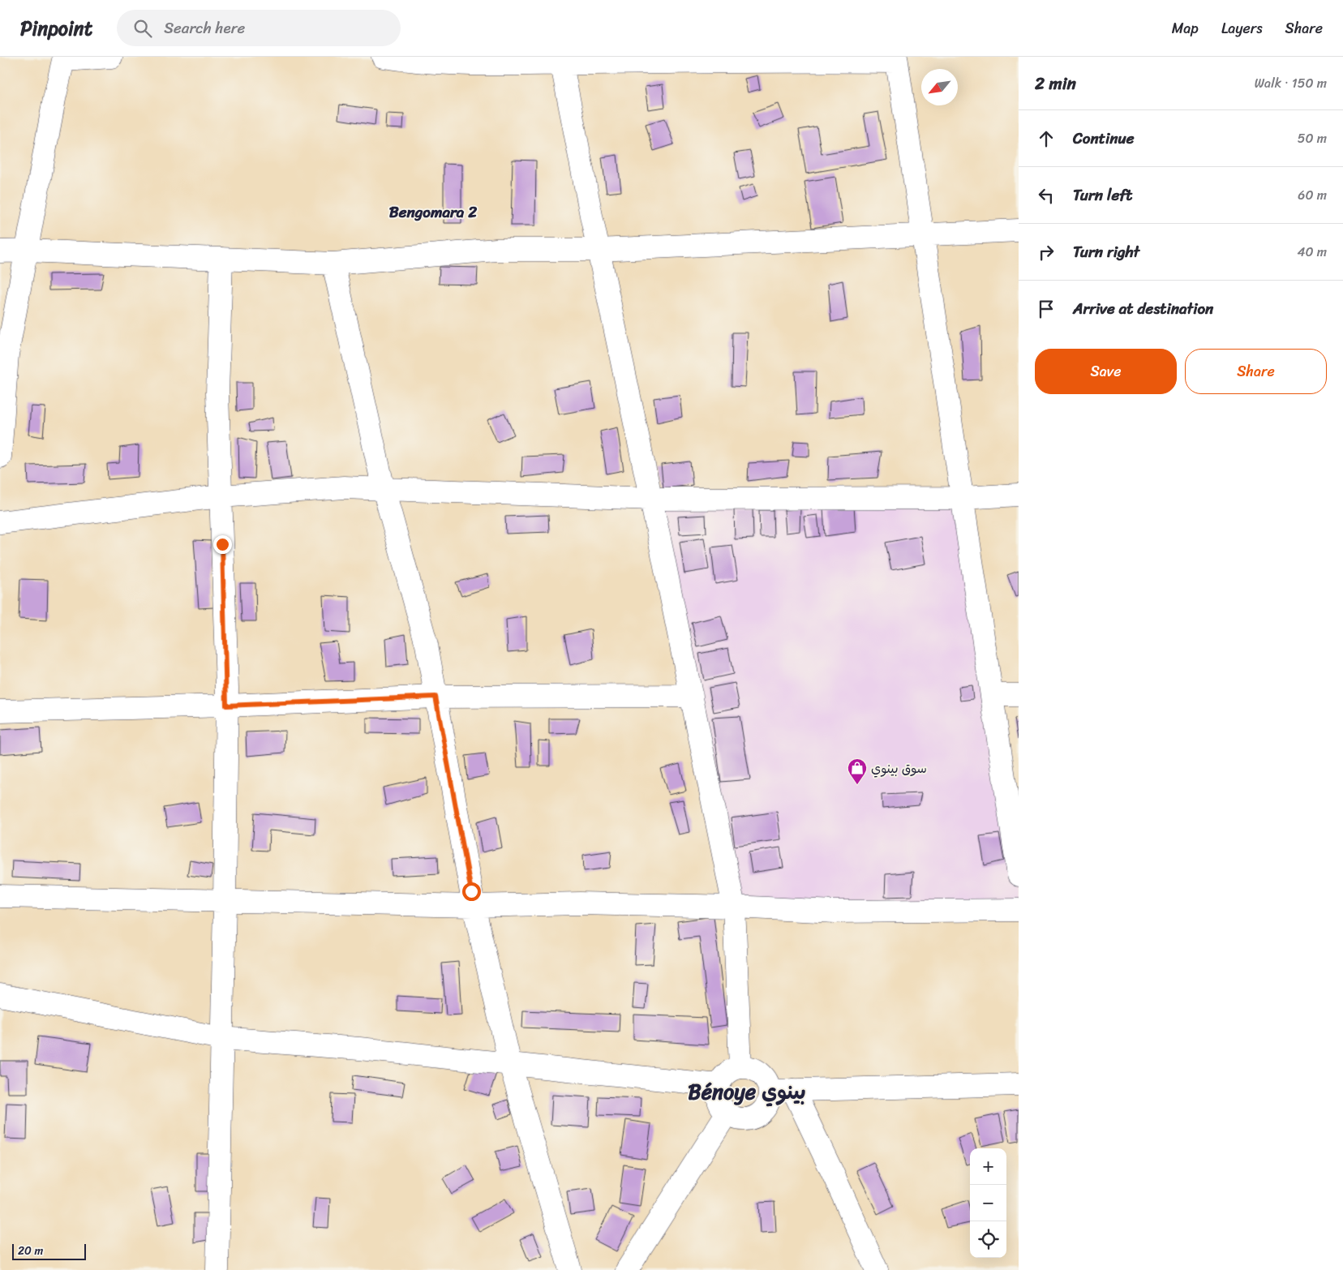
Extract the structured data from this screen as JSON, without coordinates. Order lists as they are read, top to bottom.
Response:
{
  "districts": ["Bengomara 2", "Bénoye بينوي"],
  "places": {
    "shop": ["سوق بينوي"]
  },
  "scale_bar": "20 m",
  "north": "bottom left",
  "page": {
    "header": "Pinpoint",
    "search": "Search here",
    "nav": ["Map", "Layers", "Share"],
    "heading": ["2 min", "Walk · 150 m"],
    "list": [
      ["Continue", "50 m"],
      ["Turn left", "60 m"],
      ["Turn right", "40 m"],
      "Arrive at destination"
    ],
    "buttons": ["Save", "Share"],
    "map_buttons": ["+", "−"],
    "scale": "20 m"
  }
}
